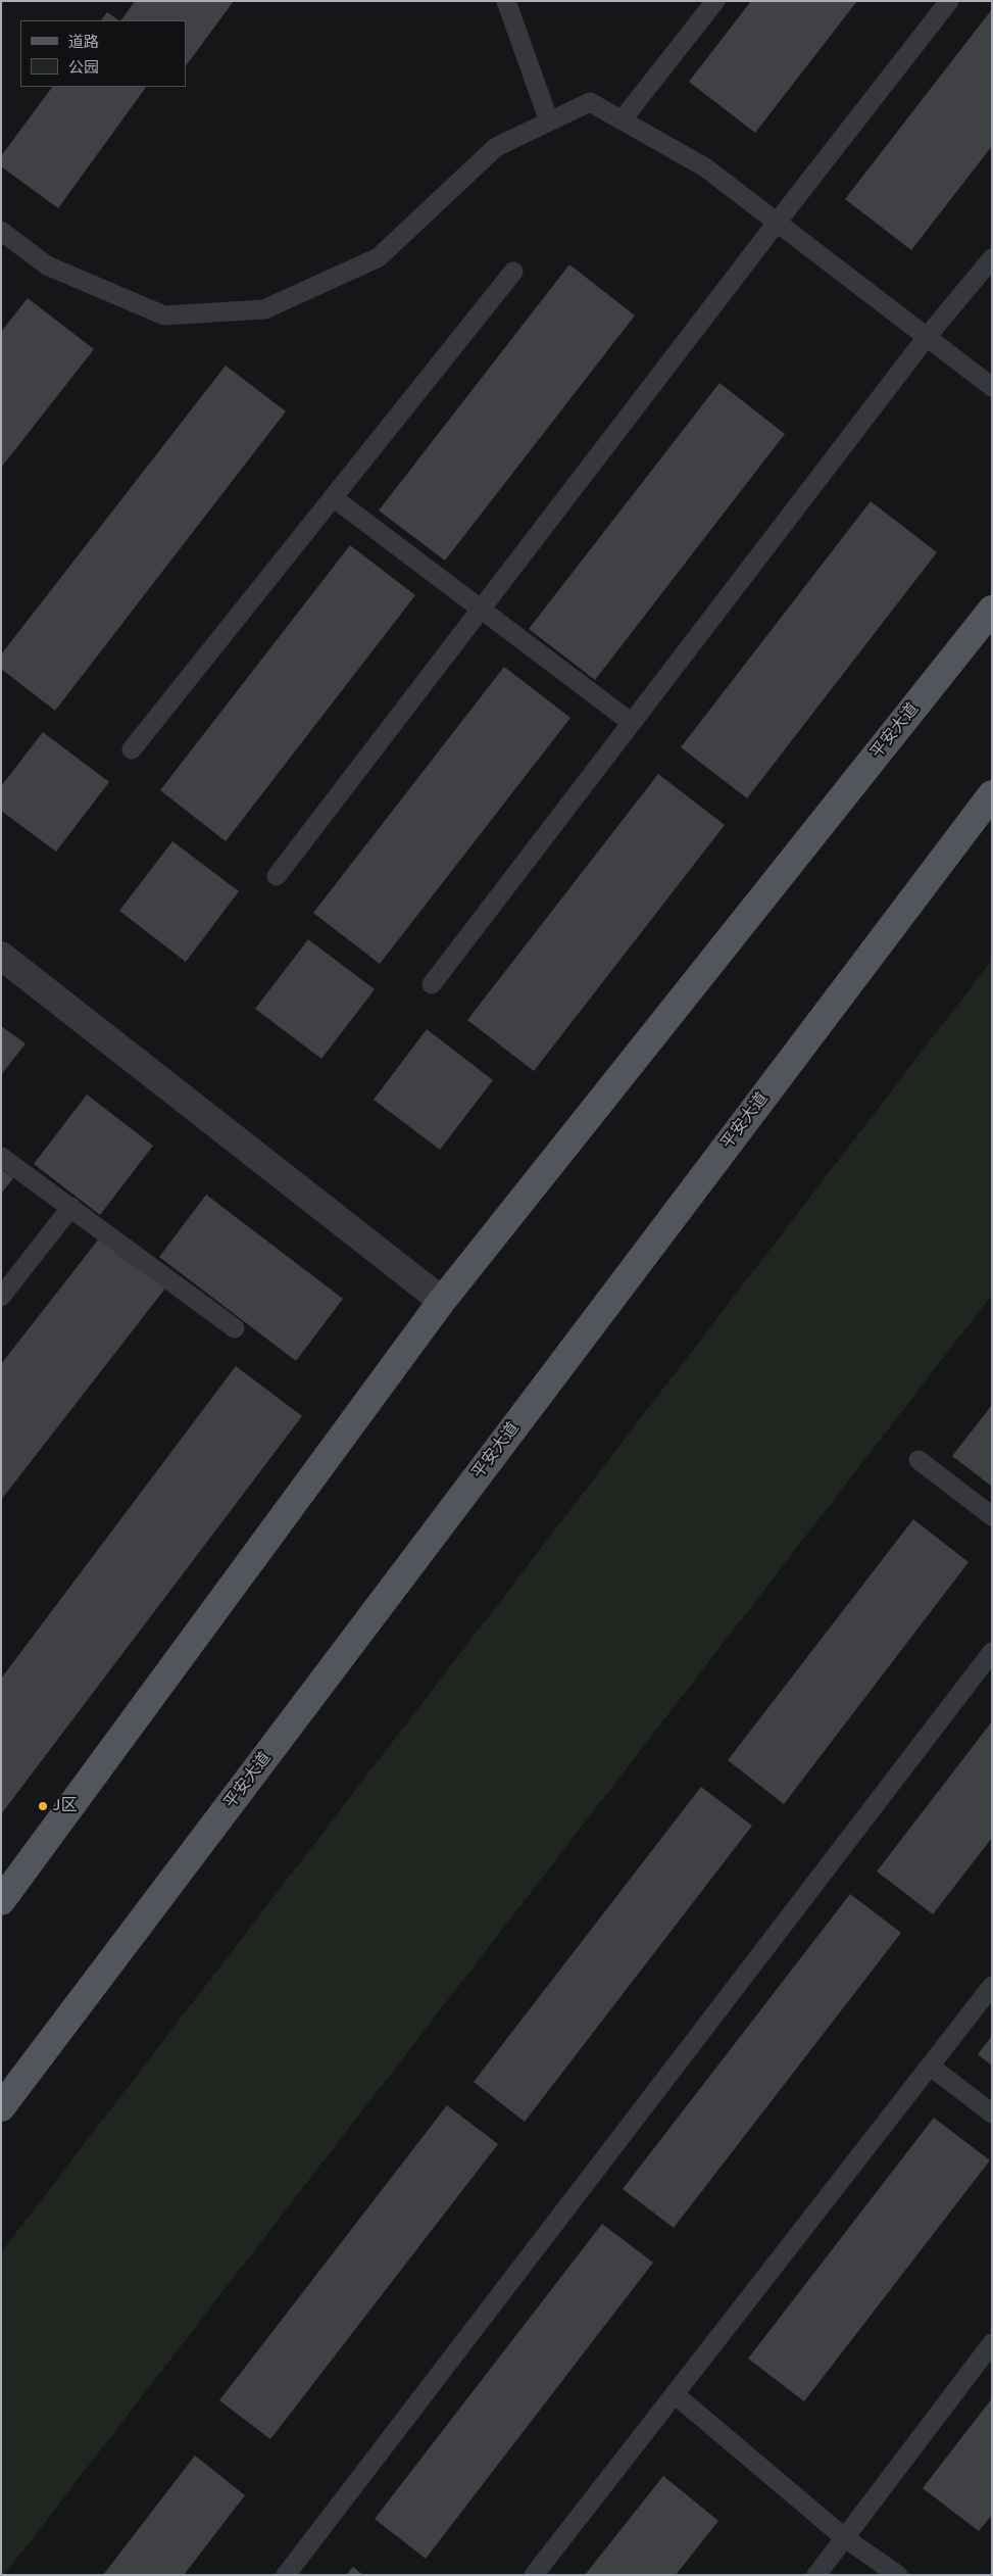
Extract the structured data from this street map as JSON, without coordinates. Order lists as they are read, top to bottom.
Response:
{
  "streets": {
    "main road": ["平安大道"]
  },
  "places": ["J区"],
  "legend": ["道路", "公园"]
}
